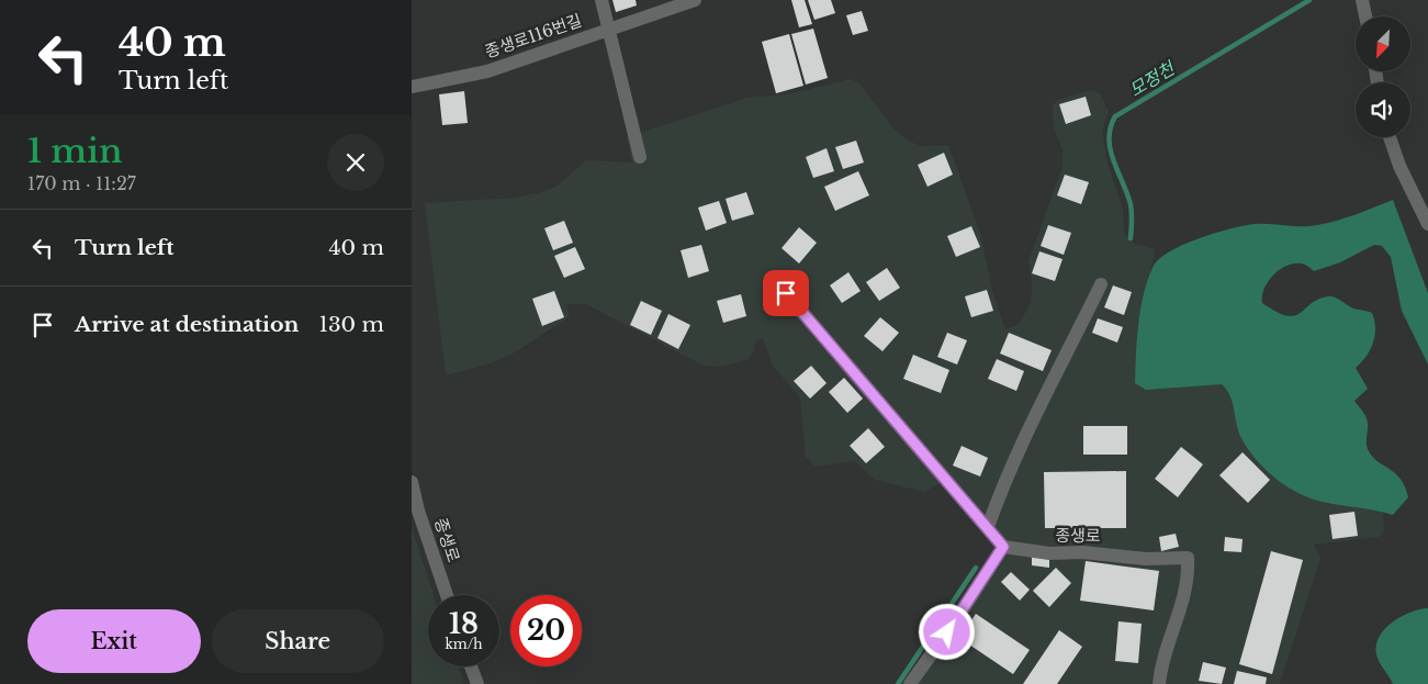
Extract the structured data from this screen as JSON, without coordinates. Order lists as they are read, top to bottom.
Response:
{
  "streets": {
    "street": ["종생로116번길", "종생로"]
  },
  "water": ["모정천"],
  "north": "bottom left",
  "page": {
    "turn": ["40 m", "Turn left"],
    "heading": ["1 min", "170 m · 11:27"],
    "list": [
      {
        "name": "Turn left",
        "value": "40 m"
      },
      {
        "name": "Arrive at destination",
        "value": "130 m"
      }
    ],
    "speed": "18 km/h",
    "limit": "20",
    "buttons": ["Exit", "Share"]
  }
}
